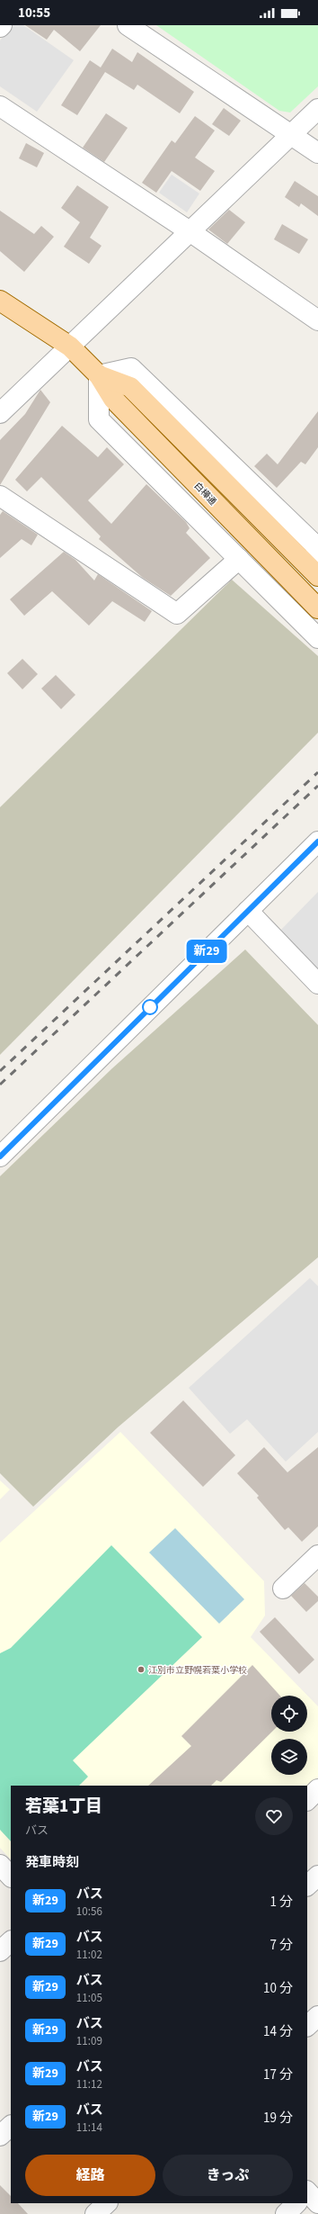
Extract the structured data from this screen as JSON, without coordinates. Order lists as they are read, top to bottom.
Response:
{
  "streets": {
    "main road": ["白樺通"]
  },
  "places": ["江別市立野幌若葉小学校"],
  "lines": ["bus line 新29"],
  "page": {
    "status": "10:55",
    "on_map": "新29",
    "heading": [
      ["若葉1丁目", "バス"],
      "発車時刻"
    ],
    "list": [
      {
        "mark": "新29",
        "name": "バス",
        "note": "10:56",
        "value": "1 分"
      },
      {
        "mark": "新29",
        "name": "バス",
        "note": "11:02",
        "value": "7 分"
      },
      {
        "mark": "新29",
        "name": "バス",
        "note": "11:05",
        "value": "10 分"
      },
      {
        "mark": "新29",
        "name": "バス",
        "note": "11:09",
        "value": "14 分"
      },
      {
        "mark": "新29",
        "name": "バス",
        "note": "11:12",
        "value": "17 分"
      },
      {
        "mark": "新29",
        "name": "バス",
        "note": "11:14",
        "value": "19 分"
      }
    ],
    "buttons": ["経路", "きっぷ"]
  }
}
